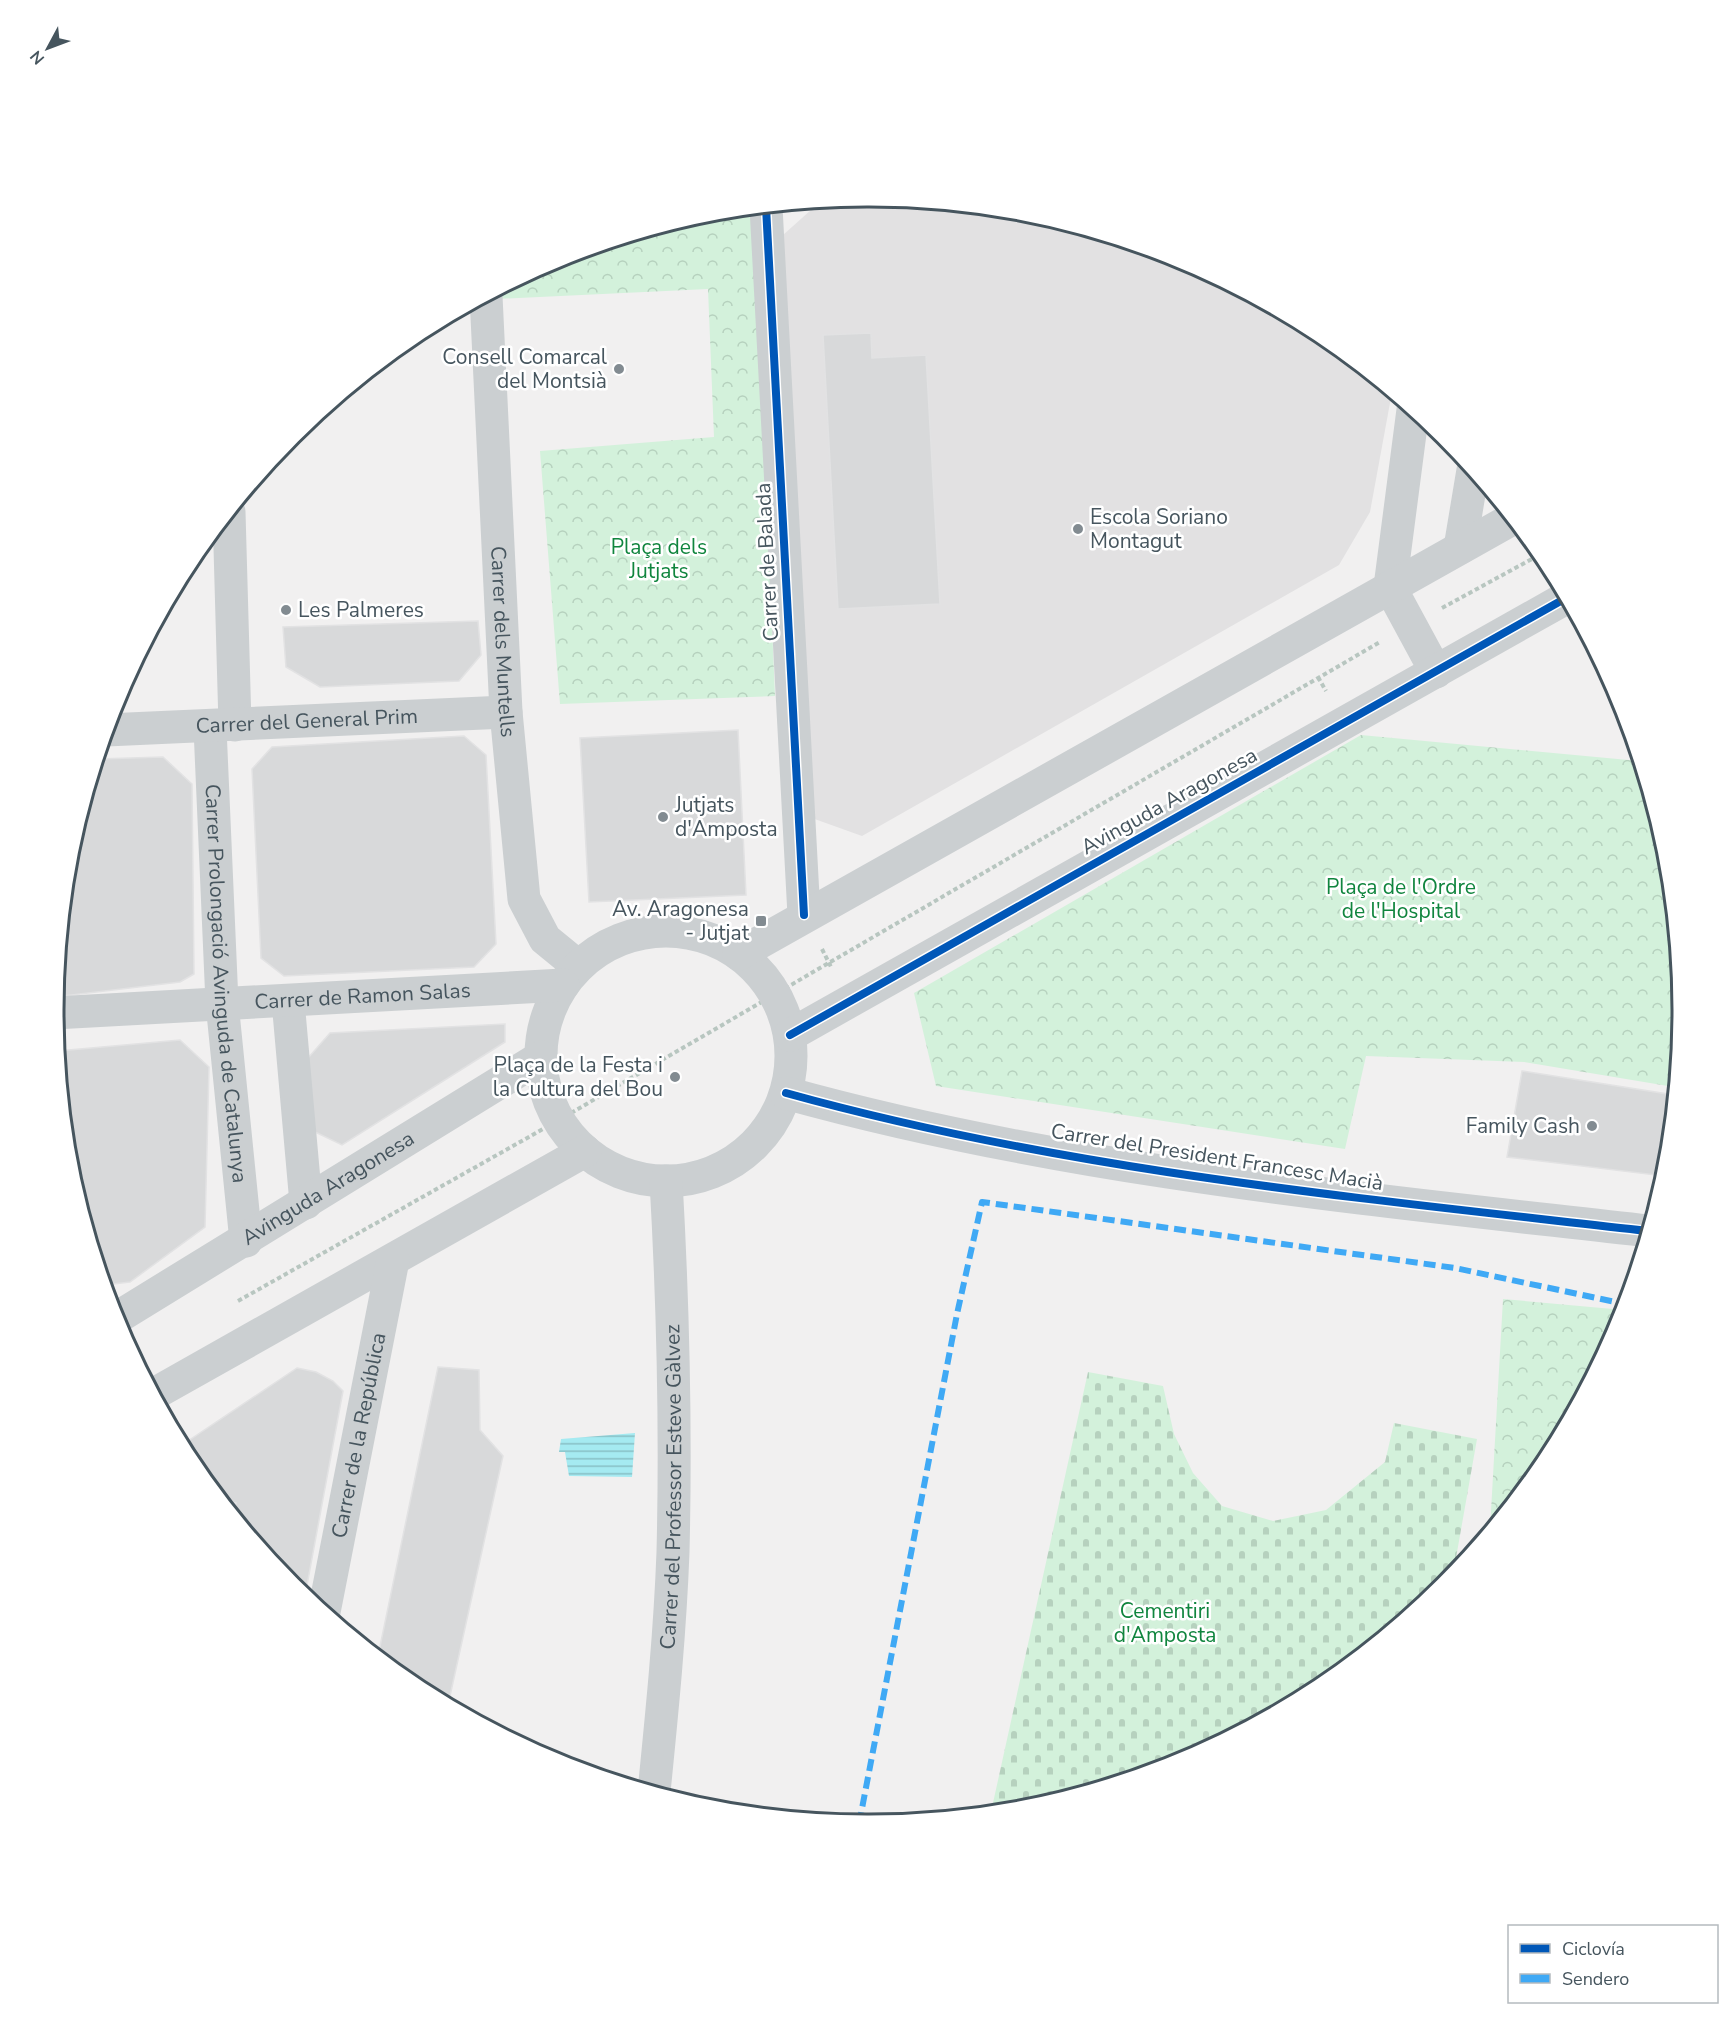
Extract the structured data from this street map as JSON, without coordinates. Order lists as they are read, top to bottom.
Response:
{
  "streets": {
    "street": [
      "Carrer de Balada",
      "Carrer dels Muntells",
      "Carrer del General Prim",
      "Avinguda Aragonesa",
      "Carrer Prolongació Avinguda de Catalunya",
      "Carrer de Ramon Salas",
      "Carrer del President Francesc Macià",
      "Carrer de la República",
      "Carrer del Professor Esteve Gàlvez"
    ]
  },
  "crossings": [
    ["Carrer dels Muntells", "Carrer del General Prim"],
    ["Carrer dels Muntells", "Carrer de Ramon Salas"],
    ["Carrer del General Prim", "Carrer Prolongació Avinguda de Catalunya"],
    ["Avinguda Aragonesa", "Carrer Prolongació Avinguda de Catalunya"],
    ["Carrer Prolongació Avinguda de Catalunya", "Carrer de Ramon Salas"]
  ],
  "parks": ["Plaça dels Jutjats", "Plaça de l'Ordre de l'Hospital", "Cementiri d'Amposta"],
  "places": {
    "other": [
      "Consell Comarcal del Montsià",
      "Escola Soriano Montagut",
      "Les Palmeres",
      "Jutjats d'Amposta",
      "Plaça de la Festa i la Cultura del Bou",
      "Family Cash"
    ],
    "transit": ["Av. Aragonesa - Jutjat"]
  },
  "legend": ["Ciclovía", "Sendero"],
  "north": "bottom left"
}
